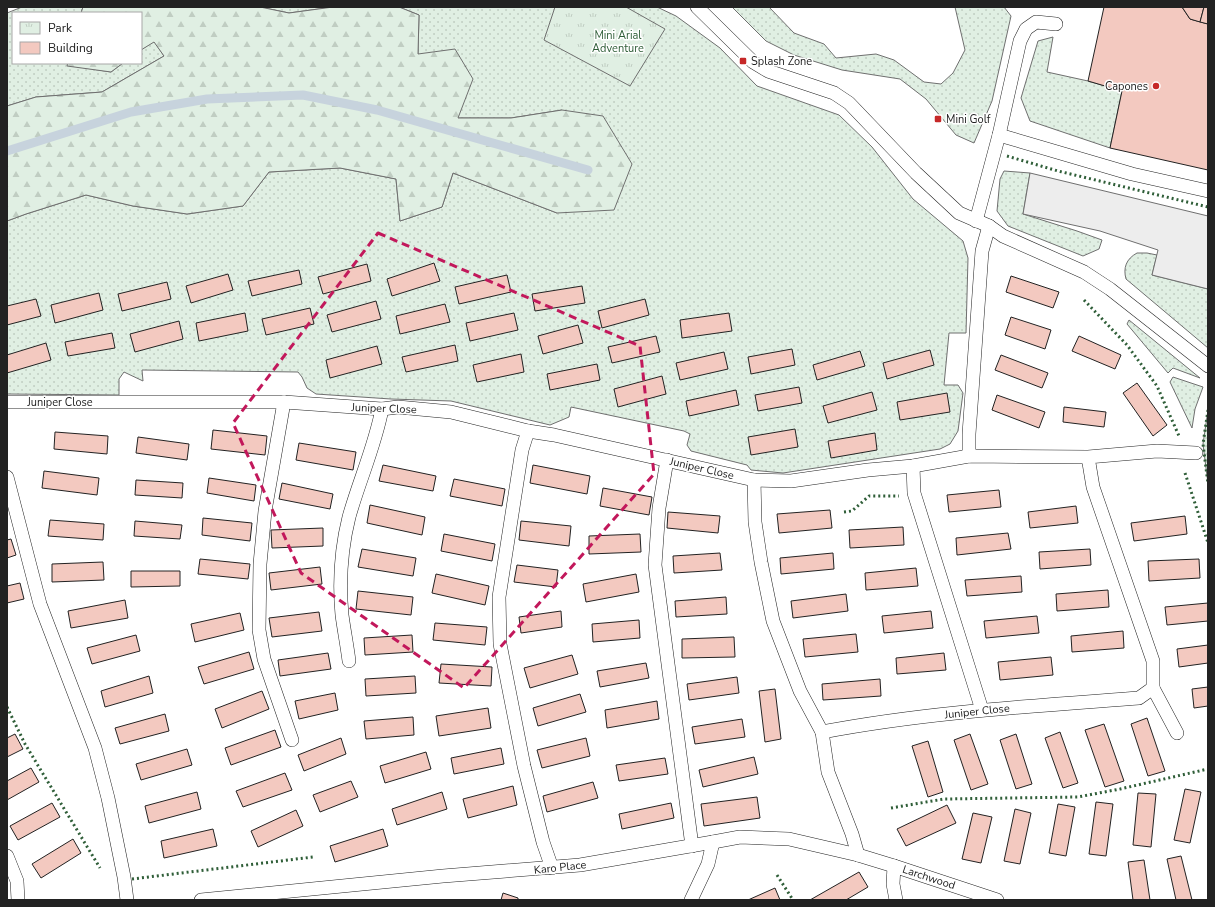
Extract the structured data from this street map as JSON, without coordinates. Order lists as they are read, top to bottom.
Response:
{
  "streets": {
    "lane": ["Juniper Close", "Karo Place", "Larchwood"]
  },
  "crossings": [
    ["Karo Place", "Larchwood"]
  ],
  "parks": ["Mini Arial Adventure"],
  "places": {
    "transit": ["Splash Zone", "Mini Golf"],
    "other": ["Capones"]
  },
  "legend": ["Park", "Building"]
}
